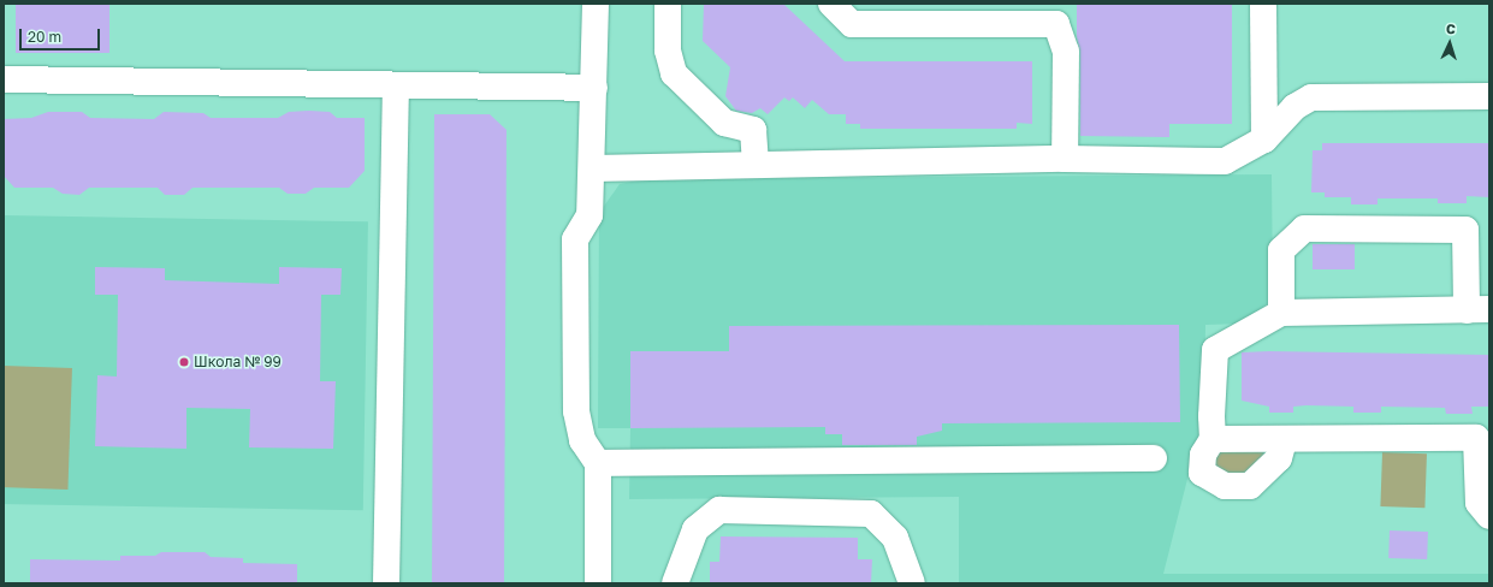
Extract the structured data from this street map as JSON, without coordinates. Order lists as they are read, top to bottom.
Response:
{
  "places": ["Школа № 99"],
  "scale_bar": "20 m",
  "north": "top"
}
